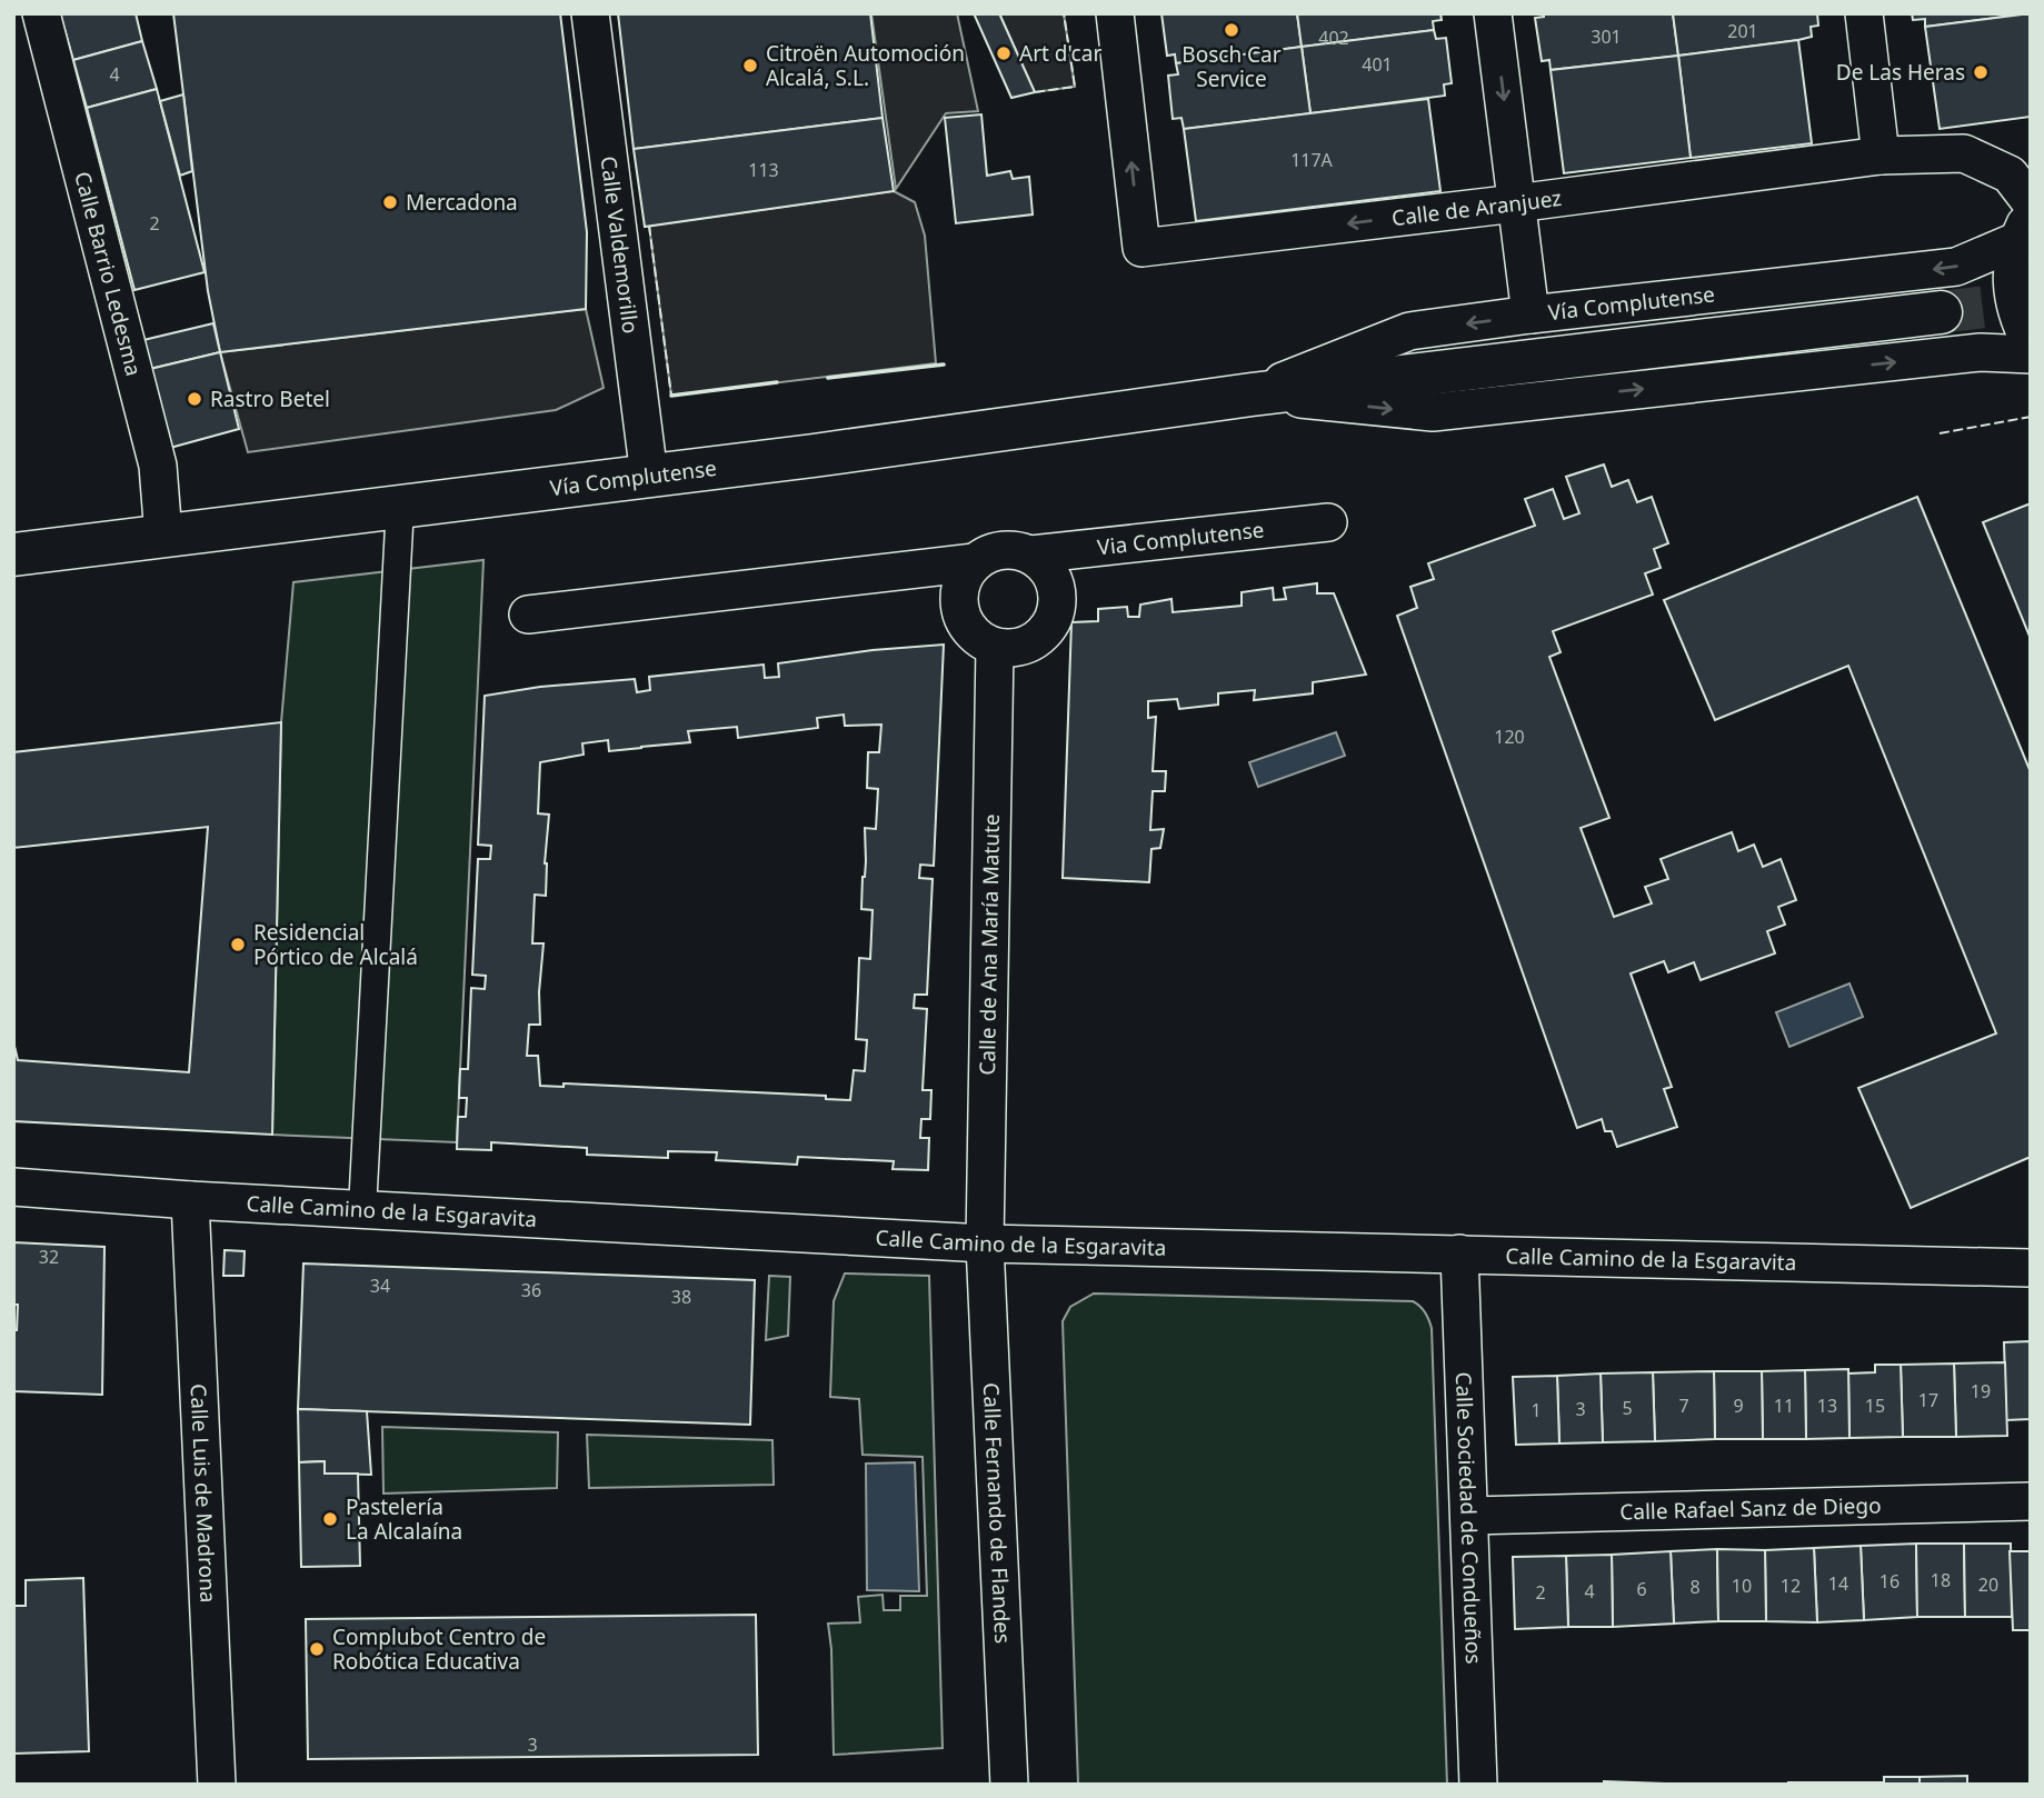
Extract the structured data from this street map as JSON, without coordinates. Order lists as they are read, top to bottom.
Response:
{
  "streets": {
    "main road": ["Vía Complutense"],
    "street": [
      "Calle de Aranjuez",
      "Calle Valdemorillo",
      "Calle Barrio Ledesma",
      "Via Complutense",
      "Calle de Ana María Matute",
      "Calle Camino de la Esgaravita",
      "Calle Luis de Madrona",
      "Calle Rafael Sanz de Diego",
      "Calle Fernando de Flandes",
      "Calle Sociedad de Condueños"
    ]
  },
  "crossings": [
    ["Calle Valdemorillo", "Vía Complutense"],
    ["Calle Barrio Ledesma", "Vía Complutense"],
    ["Via Complutense", "Calle de Ana María Matute"],
    ["Calle de Ana María Matute", "Calle Camino de la Esgaravita"],
    ["Calle de Ana María Matute", "Calle Fernando de Flandes"],
    ["Calle Camino de la Esgaravita", "Calle Luis de Madrona"],
    ["Calle Camino de la Esgaravita", "Calle Fernando de Flandes"],
    ["Calle Camino de la Esgaravita", "Calle Sociedad de Condueños"],
    ["Calle Rafael Sanz de Diego", "Calle Sociedad de Condueños"]
  ],
  "places": [
    "Bosch Car Service",
    "Art d'car",
    "Citroën Automoción Alcalá, S.L.",
    "De Las Heras",
    "Mercadona",
    "Rastro Betel",
    "Residencial Pórtico de Alcalá",
    "Pastelería La Alcalaína",
    "Complubot Centro de Robótica Educativa"
  ],
  "house_numbers": [
    "201",
    "301",
    "402",
    "401",
    "4",
    "117A",
    "113",
    "2",
    "120",
    "32",
    "34",
    "36",
    "38",
    "19",
    "17",
    "7",
    "9",
    "11",
    "13",
    "15",
    "5",
    "3",
    "1",
    "18",
    "16",
    "14",
    "20",
    "10",
    "12",
    "8",
    "6",
    "4",
    "2",
    "3"
  ]
}
